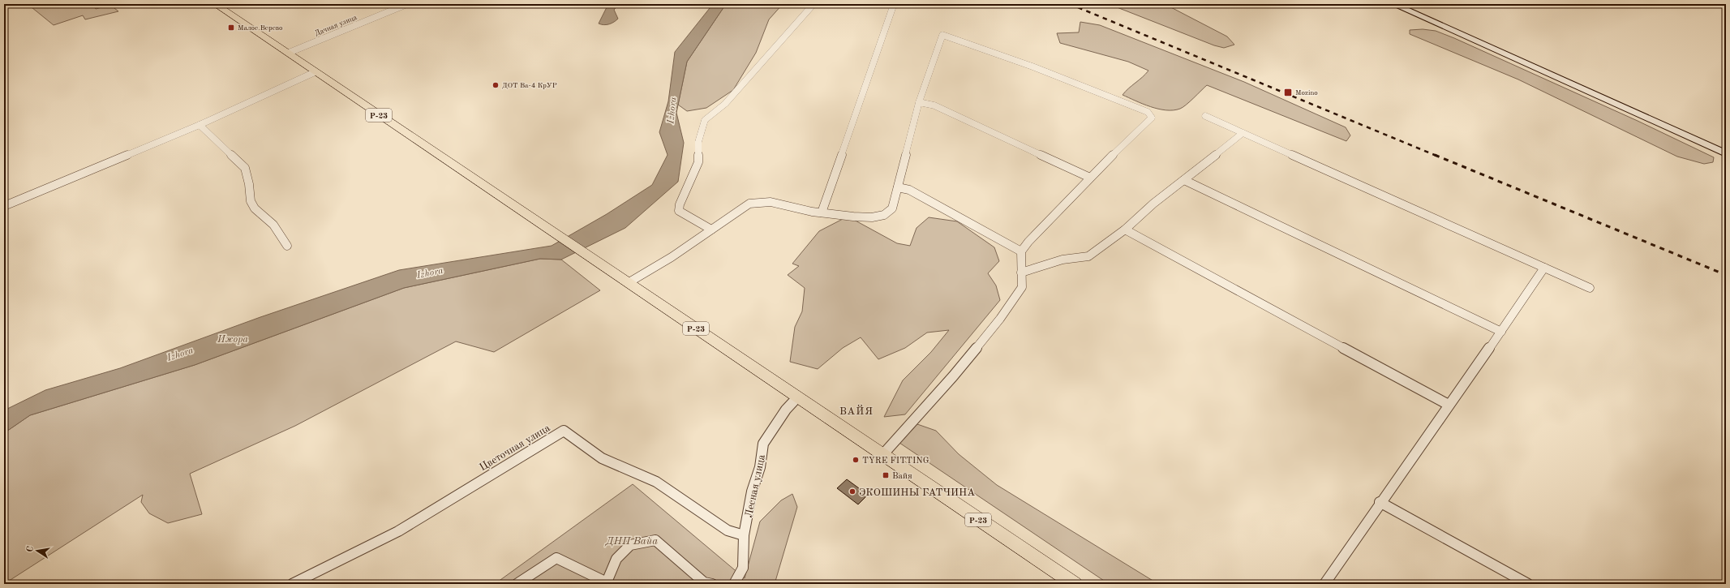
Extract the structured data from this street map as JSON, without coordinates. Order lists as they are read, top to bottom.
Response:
{
  "streets": {
    "main road": ["Р-23"],
    "street": ["Дачная улица", "Цветочная улица", "Лесная улица"]
  },
  "crossings": [
    ["Дачная улица", "Р-23"],
    ["Р-23", "Лесная улица"],
    ["Цветочная улица", "Лесная улица"]
  ],
  "districts": ["ВАЙЯ"],
  "water": ["Izhora", "Ижора"],
  "parks": ["ДНП Вайа"],
  "places": {
    "transit": ["Малое Верево", "Mozino", "Вайя"],
    "other": ["ДОТ Ва-4 КрУР", "TYRE FITTING", "ЭКОШИНЫ ГАТЧИНА"]
  },
  "north": "left"
}
